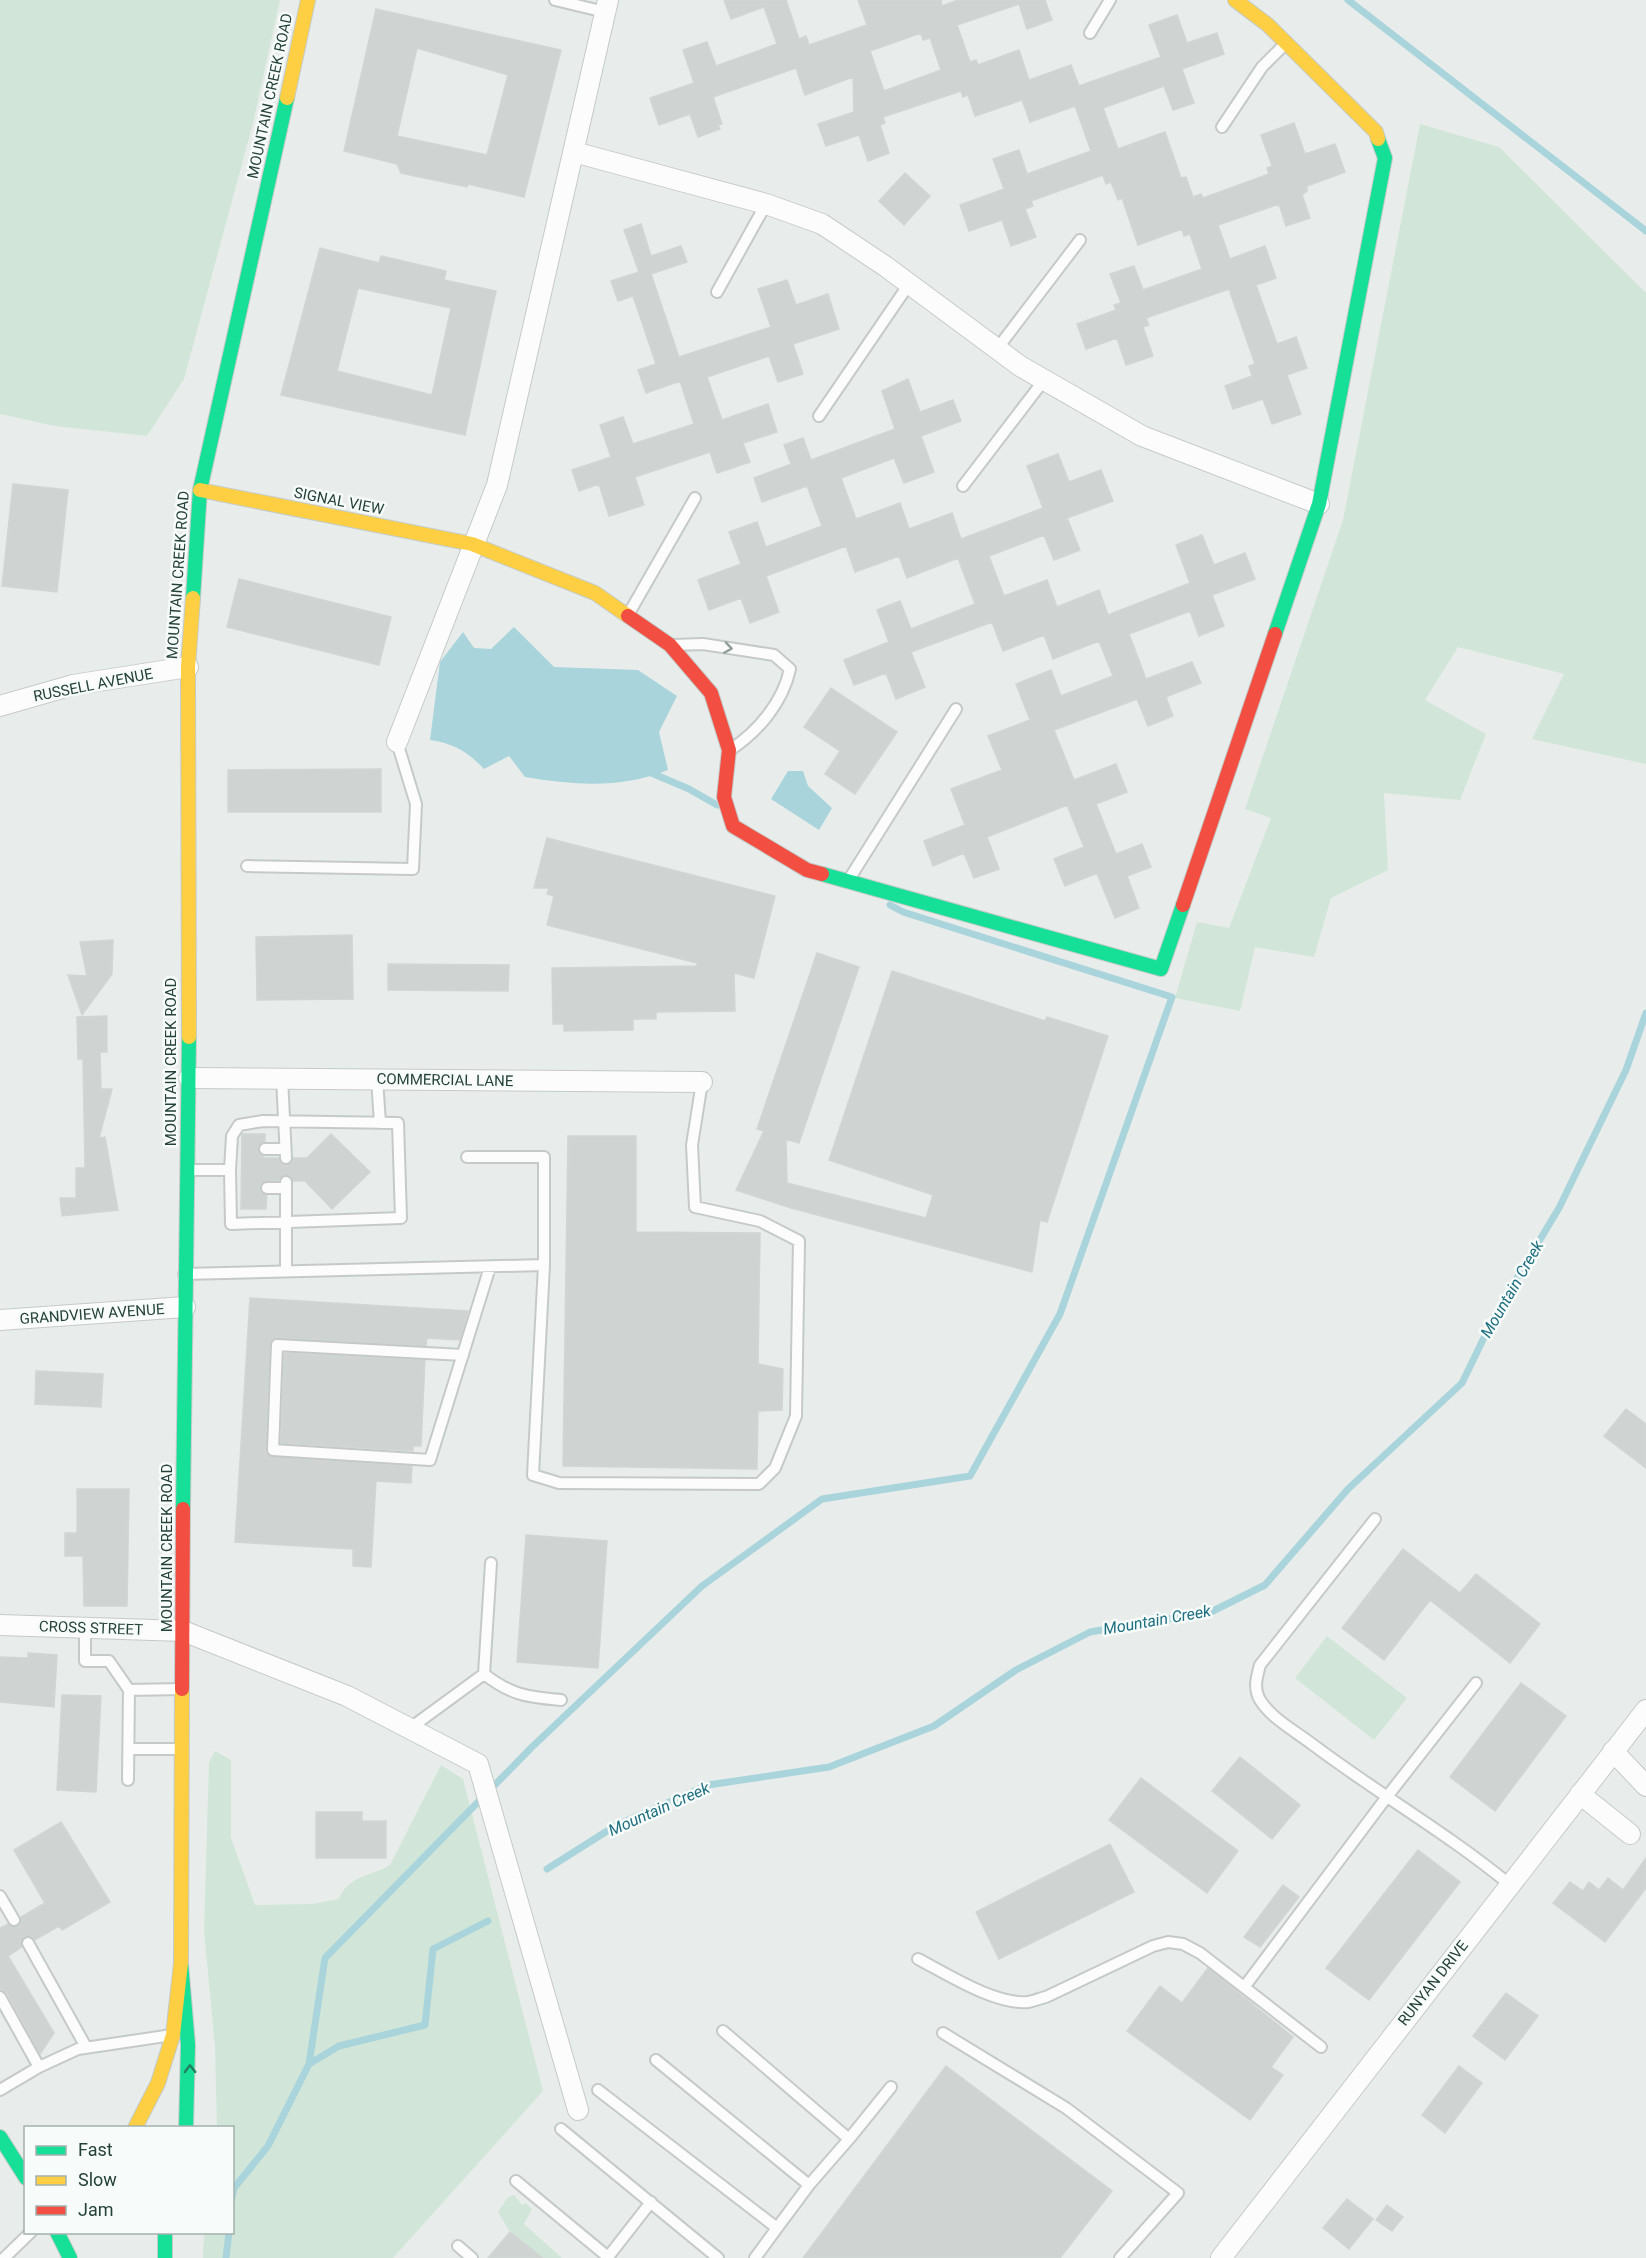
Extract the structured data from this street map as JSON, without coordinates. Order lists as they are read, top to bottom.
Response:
{
  "streets": {
    "main road": ["MOUNTAIN CREEK ROAD", "SIGNAL VIEW"],
    "street": [
      "RUSSELL AVENUE",
      "COMMERCIAL LANE",
      "GRANDVIEW AVENUE",
      "CROSS STREET",
      "RUNYAN DRIVE"
    ]
  },
  "crossings": [
    ["MOUNTAIN CREEK ROAD", "SIGNAL VIEW"],
    ["MOUNTAIN CREEK ROAD", "RUSSELL AVENUE"],
    ["MOUNTAIN CREEK ROAD", "COMMERCIAL LANE"],
    ["MOUNTAIN CREEK ROAD", "GRANDVIEW AVENUE"],
    ["MOUNTAIN CREEK ROAD", "CROSS STREET"]
  ],
  "water": ["Mountain Creek"],
  "legend": ["Fast", "Slow", "Jam"]
}
